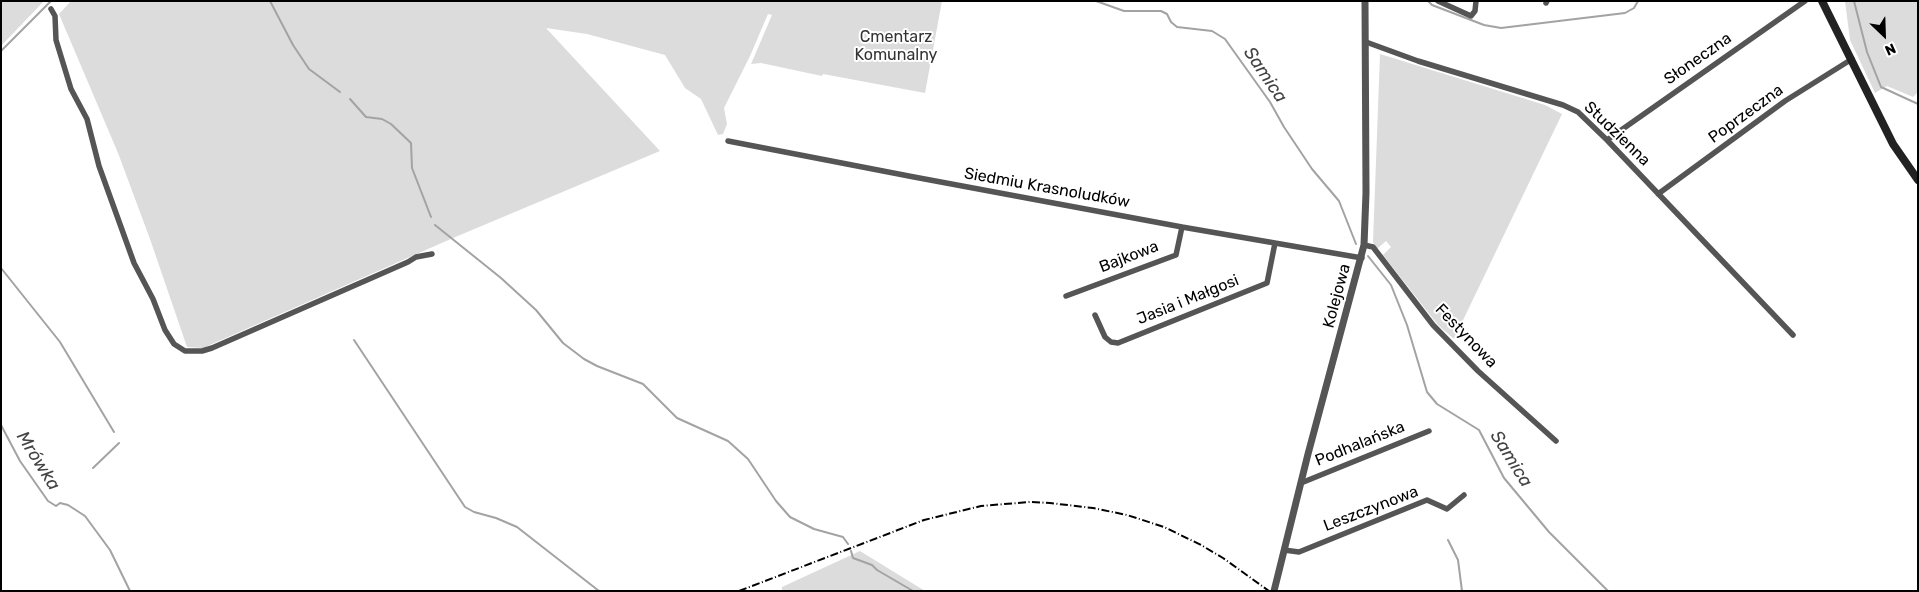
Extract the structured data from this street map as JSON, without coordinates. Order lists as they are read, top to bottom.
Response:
{
  "streets": {
    "street": [
      "Słoneczna",
      "Poprzeczna",
      "Studzienna",
      "Siedmiu Krasnoludków",
      "Bajkowa",
      "Kolejowa",
      "Jasia i Małgosi",
      "Festynowa",
      "Podhalańska",
      "Leszczynowa"
    ]
  },
  "crossings": [
    ["Słoneczna", "Studzienna"],
    ["Poprzeczna", "Studzienna"],
    ["Studzienna", "Kolejowa"],
    ["Siedmiu Krasnoludków", "Bajkowa"],
    ["Siedmiu Krasnoludków", "Kolejowa"],
    ["Siedmiu Krasnoludków", "Jasia i Małgosi"],
    ["Kolejowa", "Festynowa"],
    ["Kolejowa", "Podhalańska"],
    ["Kolejowa", "Leszczynowa"]
  ],
  "water": ["Samica", "Mrówka"],
  "parks": ["Cmentarz Komunalny"],
  "north": "bottom right"
}
